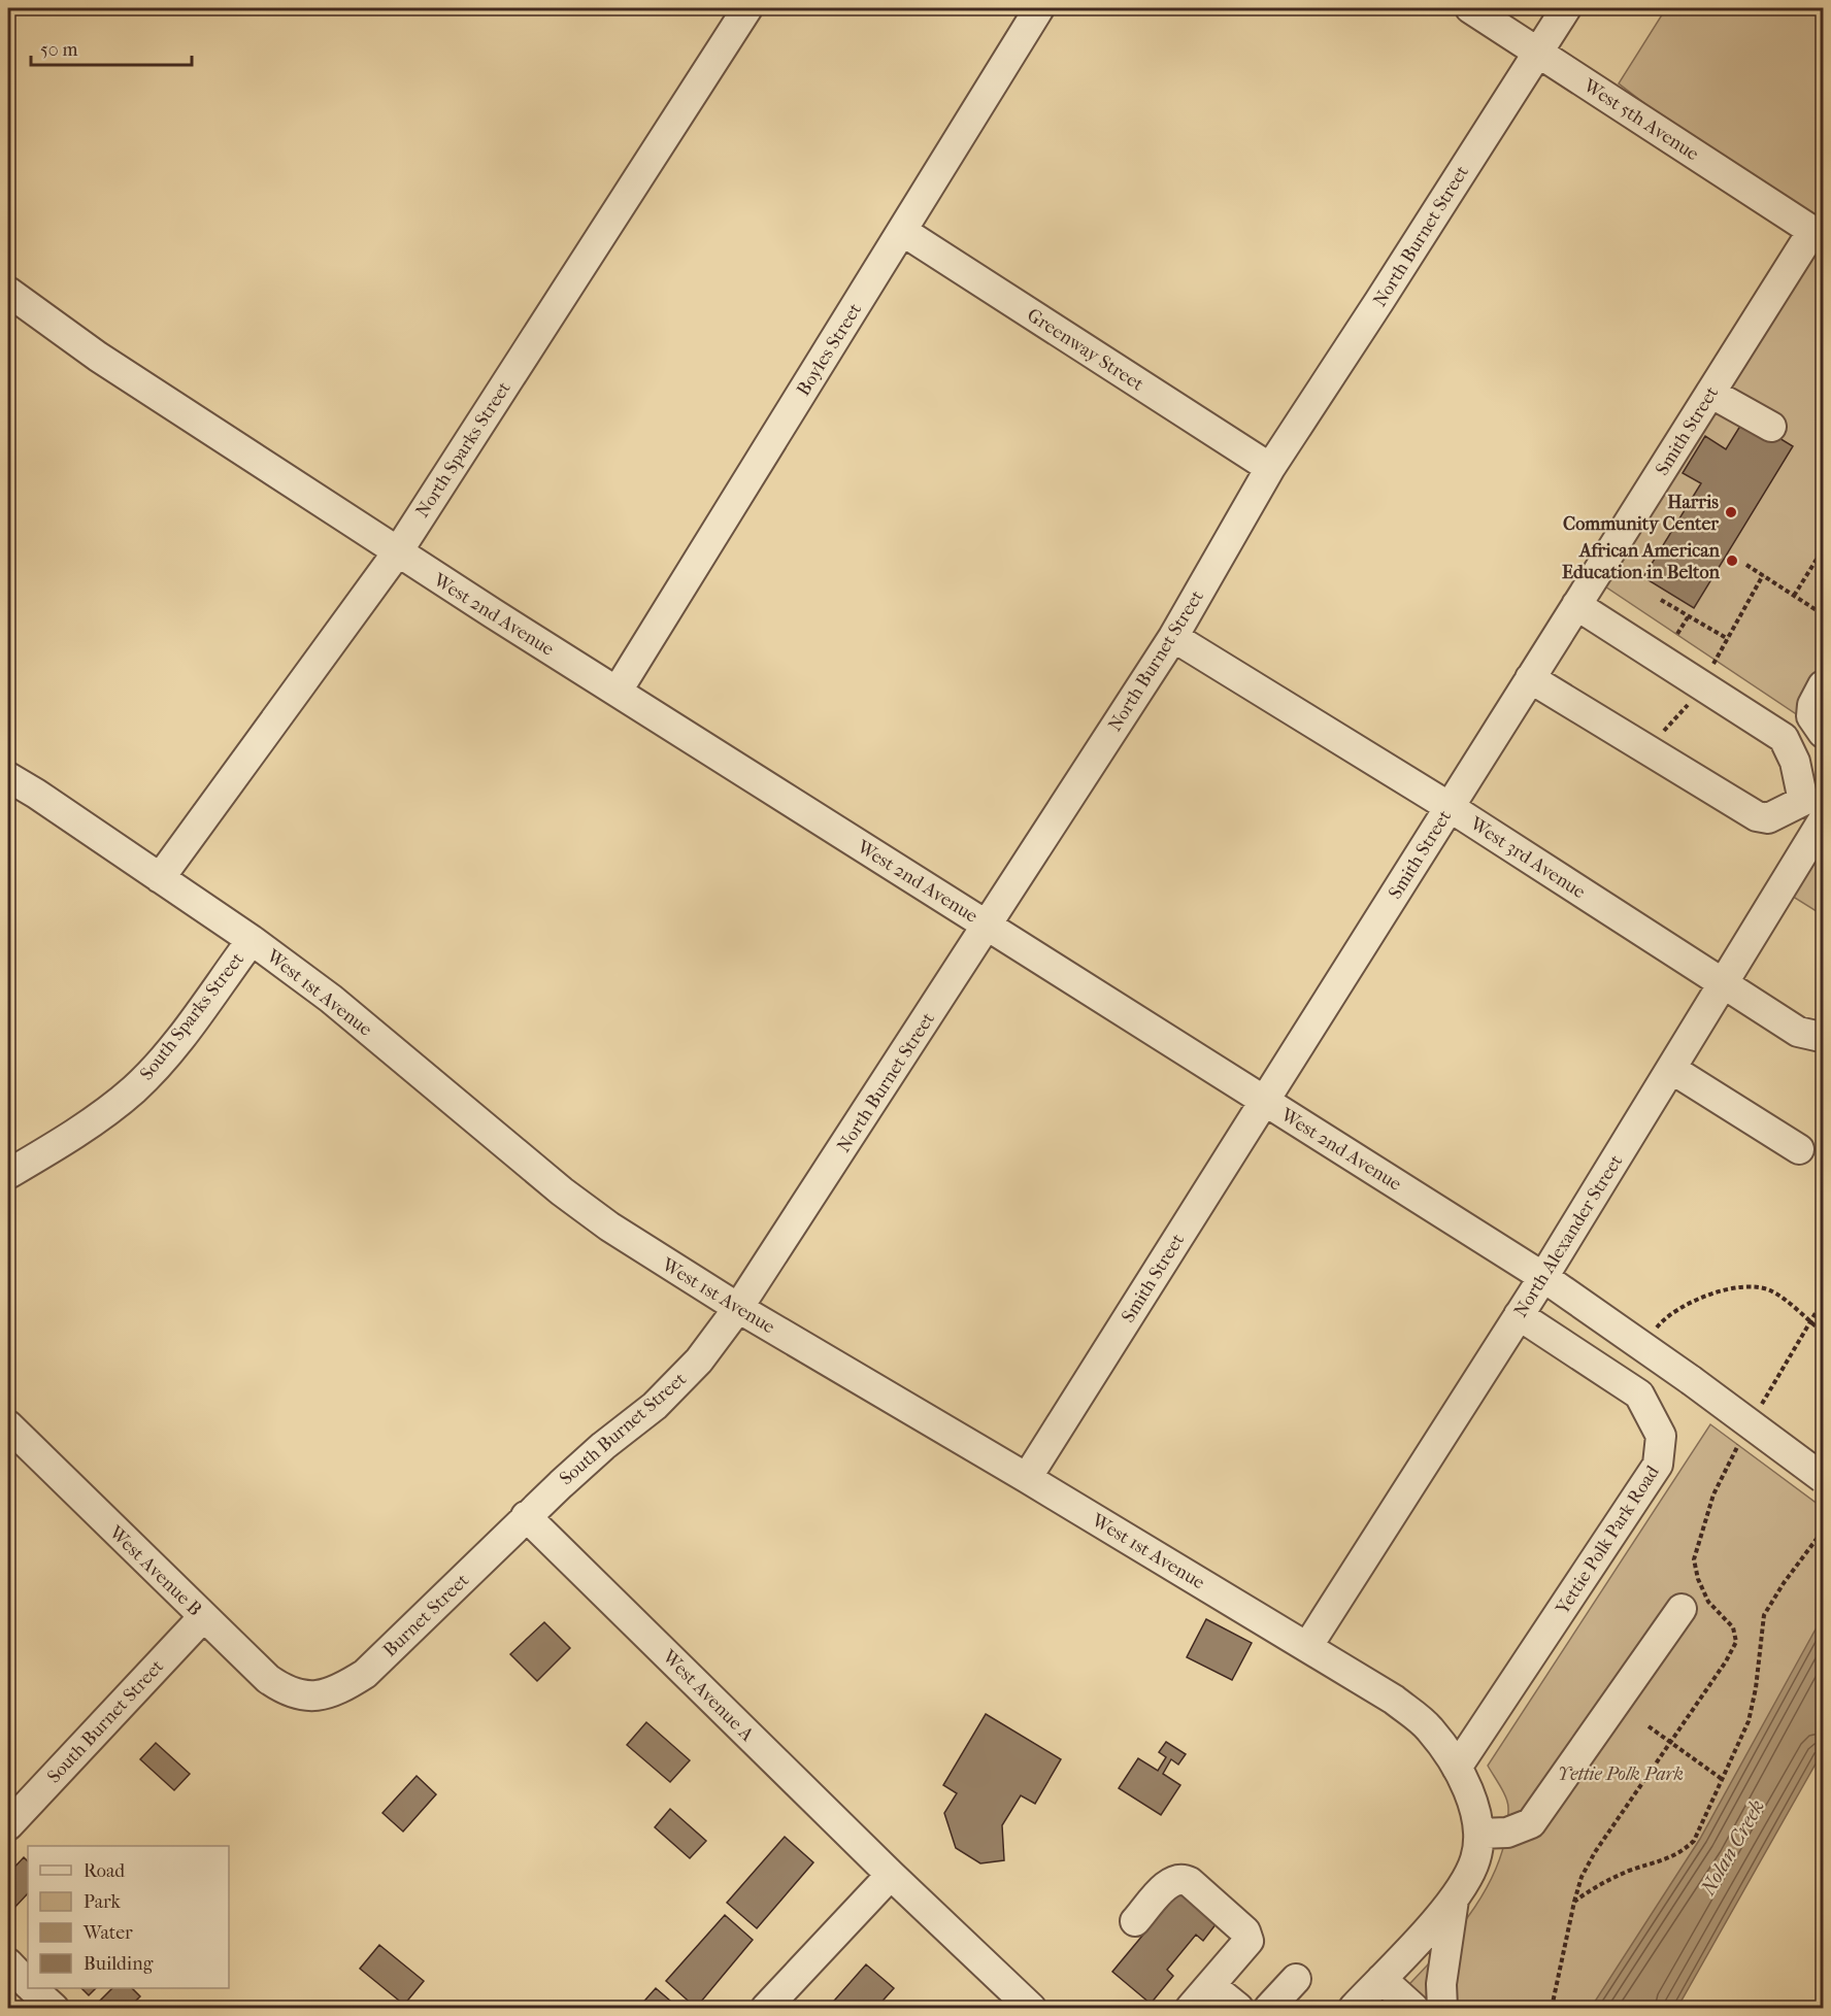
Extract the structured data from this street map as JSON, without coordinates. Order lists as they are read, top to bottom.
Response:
{
  "streets": {
    "street": [
      "West 5th Avenue",
      "North Burnet Street",
      "Boyles Street",
      "Greenway Street",
      "Smith Street",
      "North Sparks Street",
      "West 2nd Avenue",
      "West 3rd Avenue",
      "West 1st Avenue",
      "South Sparks Street",
      "North Alexander Street",
      "South Burnet Street",
      "Yettie Polk Park Road",
      "West Avenue B",
      "Burnet Street",
      "West Avenue A"
    ]
  },
  "crossings": [
    ["West 5th Avenue", "North Burnet Street"],
    ["West 5th Avenue", "Smith Street"],
    ["North Burnet Street", "Greenway Street"],
    ["North Burnet Street", "West 2nd Avenue"],
    ["North Burnet Street", "West 3rd Avenue"],
    ["North Burnet Street", "West 1st Avenue"],
    ["North Burnet Street", "South Burnet Street"],
    ["Boyles Street", "Greenway Street"],
    ["Boyles Street", "West 2nd Avenue"],
    ["Smith Street", "West 2nd Avenue"],
    ["Smith Street", "West 3rd Avenue"],
    ["Smith Street", "West 1st Avenue"],
    ["North Sparks Street", "West 2nd Avenue"],
    ["North Sparks Street", "West 1st Avenue"],
    ["West 2nd Avenue", "North Alexander Street"],
    ["West 3rd Avenue", "North Alexander Street"],
    ["West 1st Avenue", "South Sparks Street"],
    ["West 1st Avenue", "North Alexander Street"],
    ["West 1st Avenue", "South Burnet Street"],
    ["West 1st Avenue", "Yettie Polk Park Road"],
    ["North Alexander Street", "Yettie Polk Park Road"],
    ["South Burnet Street", "West Avenue B"],
    ["South Burnet Street", "Burnet Street"],
    ["South Burnet Street", "West Avenue A"],
    ["West Avenue B", "Burnet Street"],
    ["Burnet Street", "West Avenue A"]
  ],
  "water": ["Nolan Creek"],
  "parks": ["Yettie Polk Park"],
  "places": ["Harris Community Center", "African American Education in Belton"],
  "legend": [
    "Road",
    "Park",
    "Water",
    "Building"
  ],
  "scale_bar": "50 m"
}
